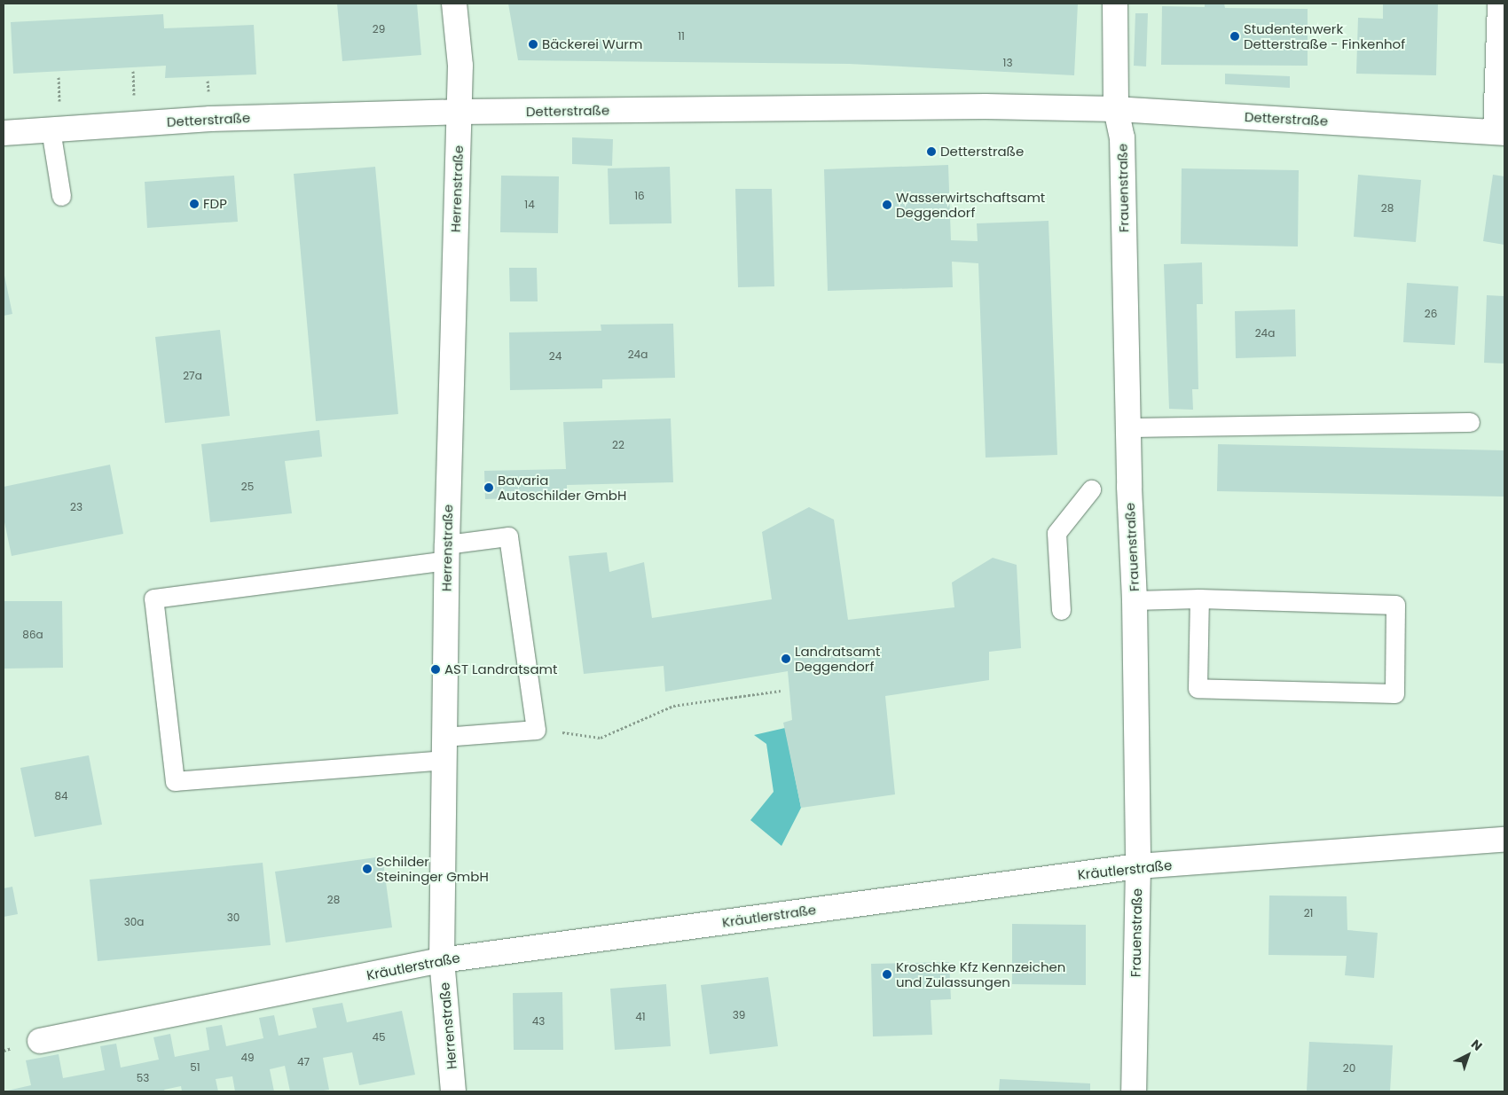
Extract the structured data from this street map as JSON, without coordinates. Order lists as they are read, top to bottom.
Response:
{
  "streets": {
    "street": [
      "Detterstraße",
      "Frauenstraße",
      "Herrenstraße",
      "Kräutlerstraße"
    ]
  },
  "crossings": [
    ["Detterstraße", "Frauenstraße"],
    ["Detterstraße", "Herrenstraße"],
    ["Frauenstraße", "Kräutlerstraße"],
    ["Herrenstraße", "Kräutlerstraße"]
  ],
  "places": [
    "Studentenwerk Detterstraße - Finkenhof",
    "Bäckerei Wurm",
    "Detterstraße",
    "FDP",
    "Wasserwirtschaftsamt Deggendorf",
    "Bavaria Autoschilder GmbH",
    "Landratsamt Deggendorf",
    "AST Landratsamt",
    "Schilder Steininger GmbH",
    "Kroschke Kfz Kennzeichen und Zulassungen"
  ],
  "house_numbers": [
    "29",
    "11",
    "13",
    "16",
    "14",
    "28",
    "26",
    "24a",
    "24a",
    "24",
    "27a",
    "22",
    "25",
    "23",
    "86a",
    "84",
    "28",
    "21",
    "30",
    "30a",
    "39",
    "41",
    "43",
    "45",
    "49",
    "47",
    "51",
    "20",
    "53"
  ],
  "north": "top right"
}
